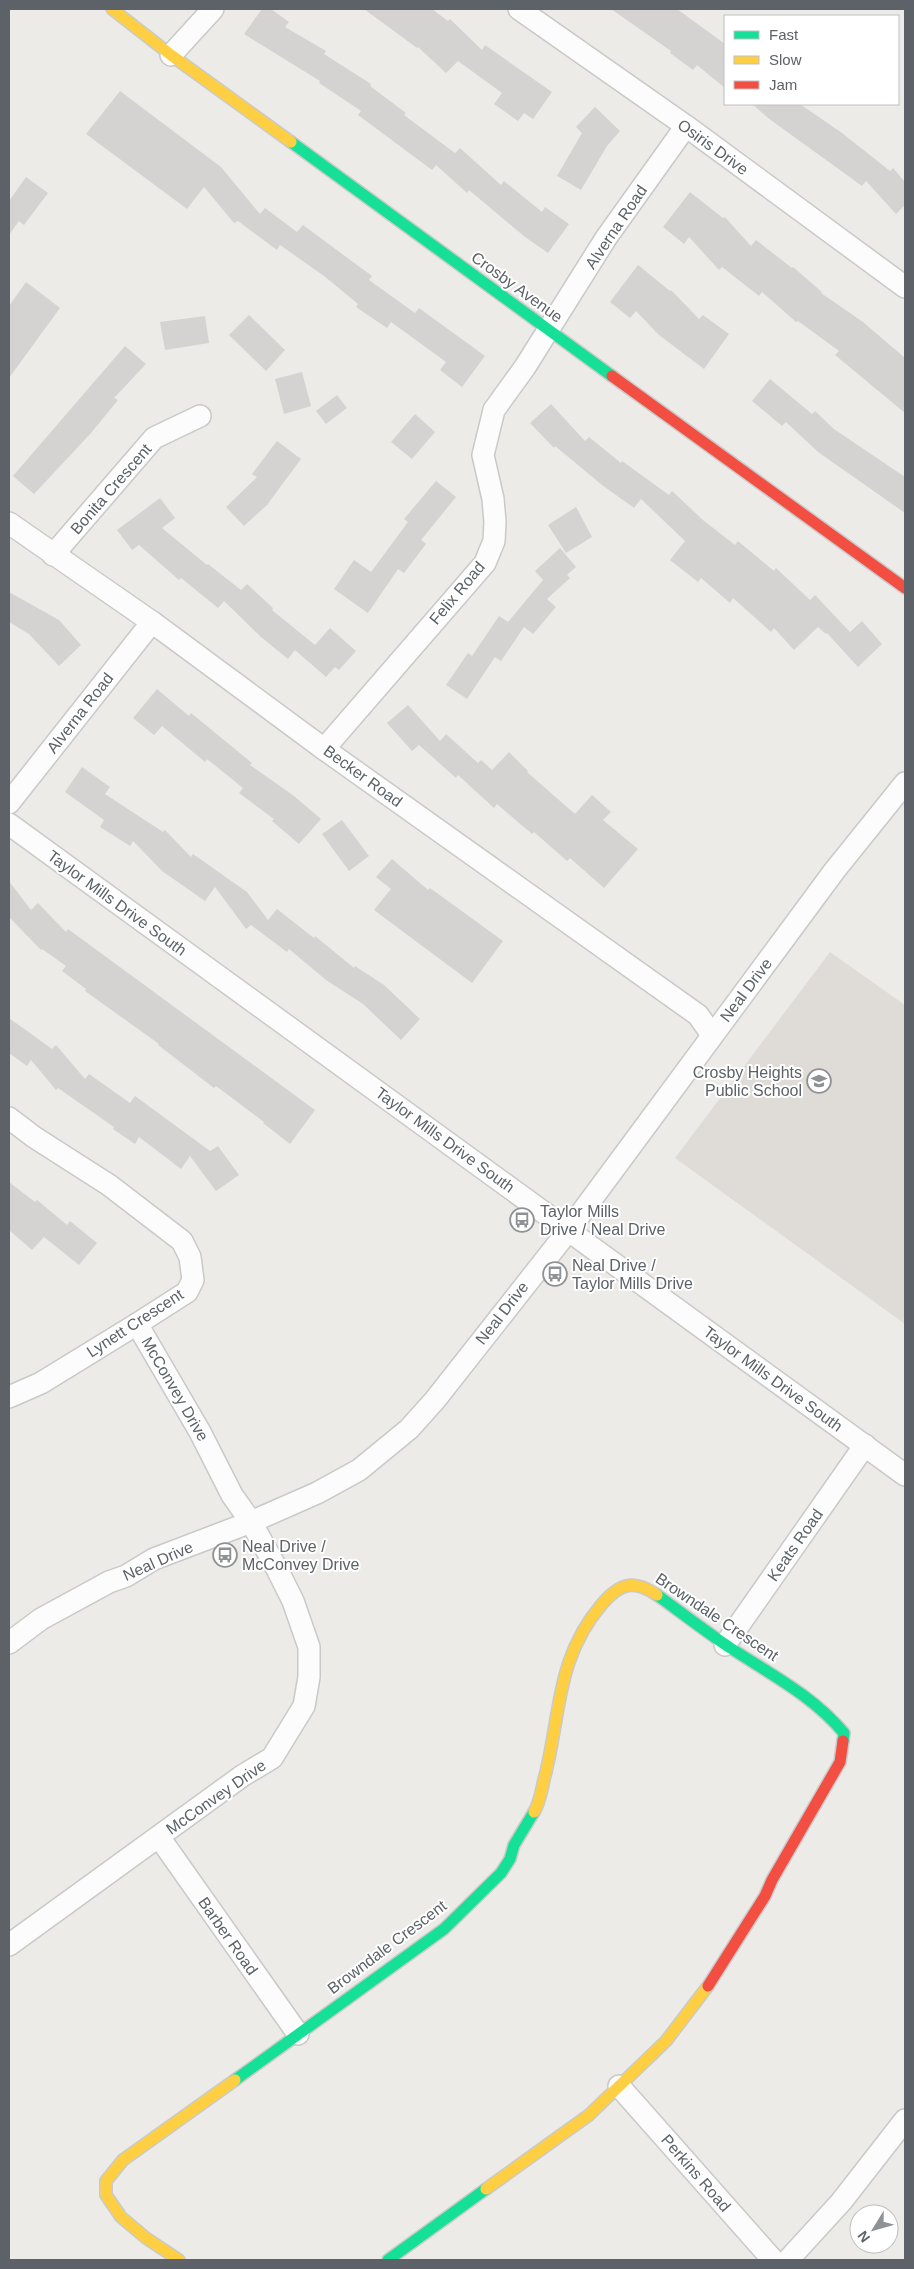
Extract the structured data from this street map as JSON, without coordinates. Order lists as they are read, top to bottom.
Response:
{
  "streets": {
    "street": [
      "Osiris Drive",
      "Alverna Road",
      "Crosby Avenue",
      "Bonita Crescent",
      "Felix Road",
      "Becker Road",
      "Taylor Mills Drive South",
      "Neal Drive",
      "Lynett Crescent",
      "McConvey Drive",
      "Keats Road",
      "Browndale Crescent",
      "Barber Road",
      "Perkins Road"
    ]
  },
  "crossings": [
    ["Osiris Drive", "Alverna Road"],
    ["Alverna Road", "Crosby Avenue"],
    ["Alverna Road", "Felix Road"],
    ["Alverna Road", "Becker Road"],
    ["Crosby Avenue", "Felix Road"],
    ["Bonita Crescent", "Becker Road"],
    ["Felix Road", "Becker Road"],
    ["Becker Road", "Neal Drive"],
    ["Taylor Mills Drive South", "Neal Drive"],
    ["Taylor Mills Drive South", "Keats Road"],
    ["Neal Drive", "McConvey Drive"],
    ["Lynett Crescent", "McConvey Drive"],
    ["McConvey Drive", "Barber Road"],
    ["Keats Road", "Browndale Crescent"],
    ["Browndale Crescent", "Barber Road"],
    ["Browndale Crescent", "Perkins Road"]
  ],
  "places": {
    "school or university": ["Crosby Heights Public School"],
    "bus stop": ["Taylor Mills Drive / Neal Drive", "Neal Drive / Taylor Mills Drive", "Neal Drive / McConvey Drive"]
  },
  "legend": ["Fast", "Slow", "Jam"],
  "north": "bottom left"
}
